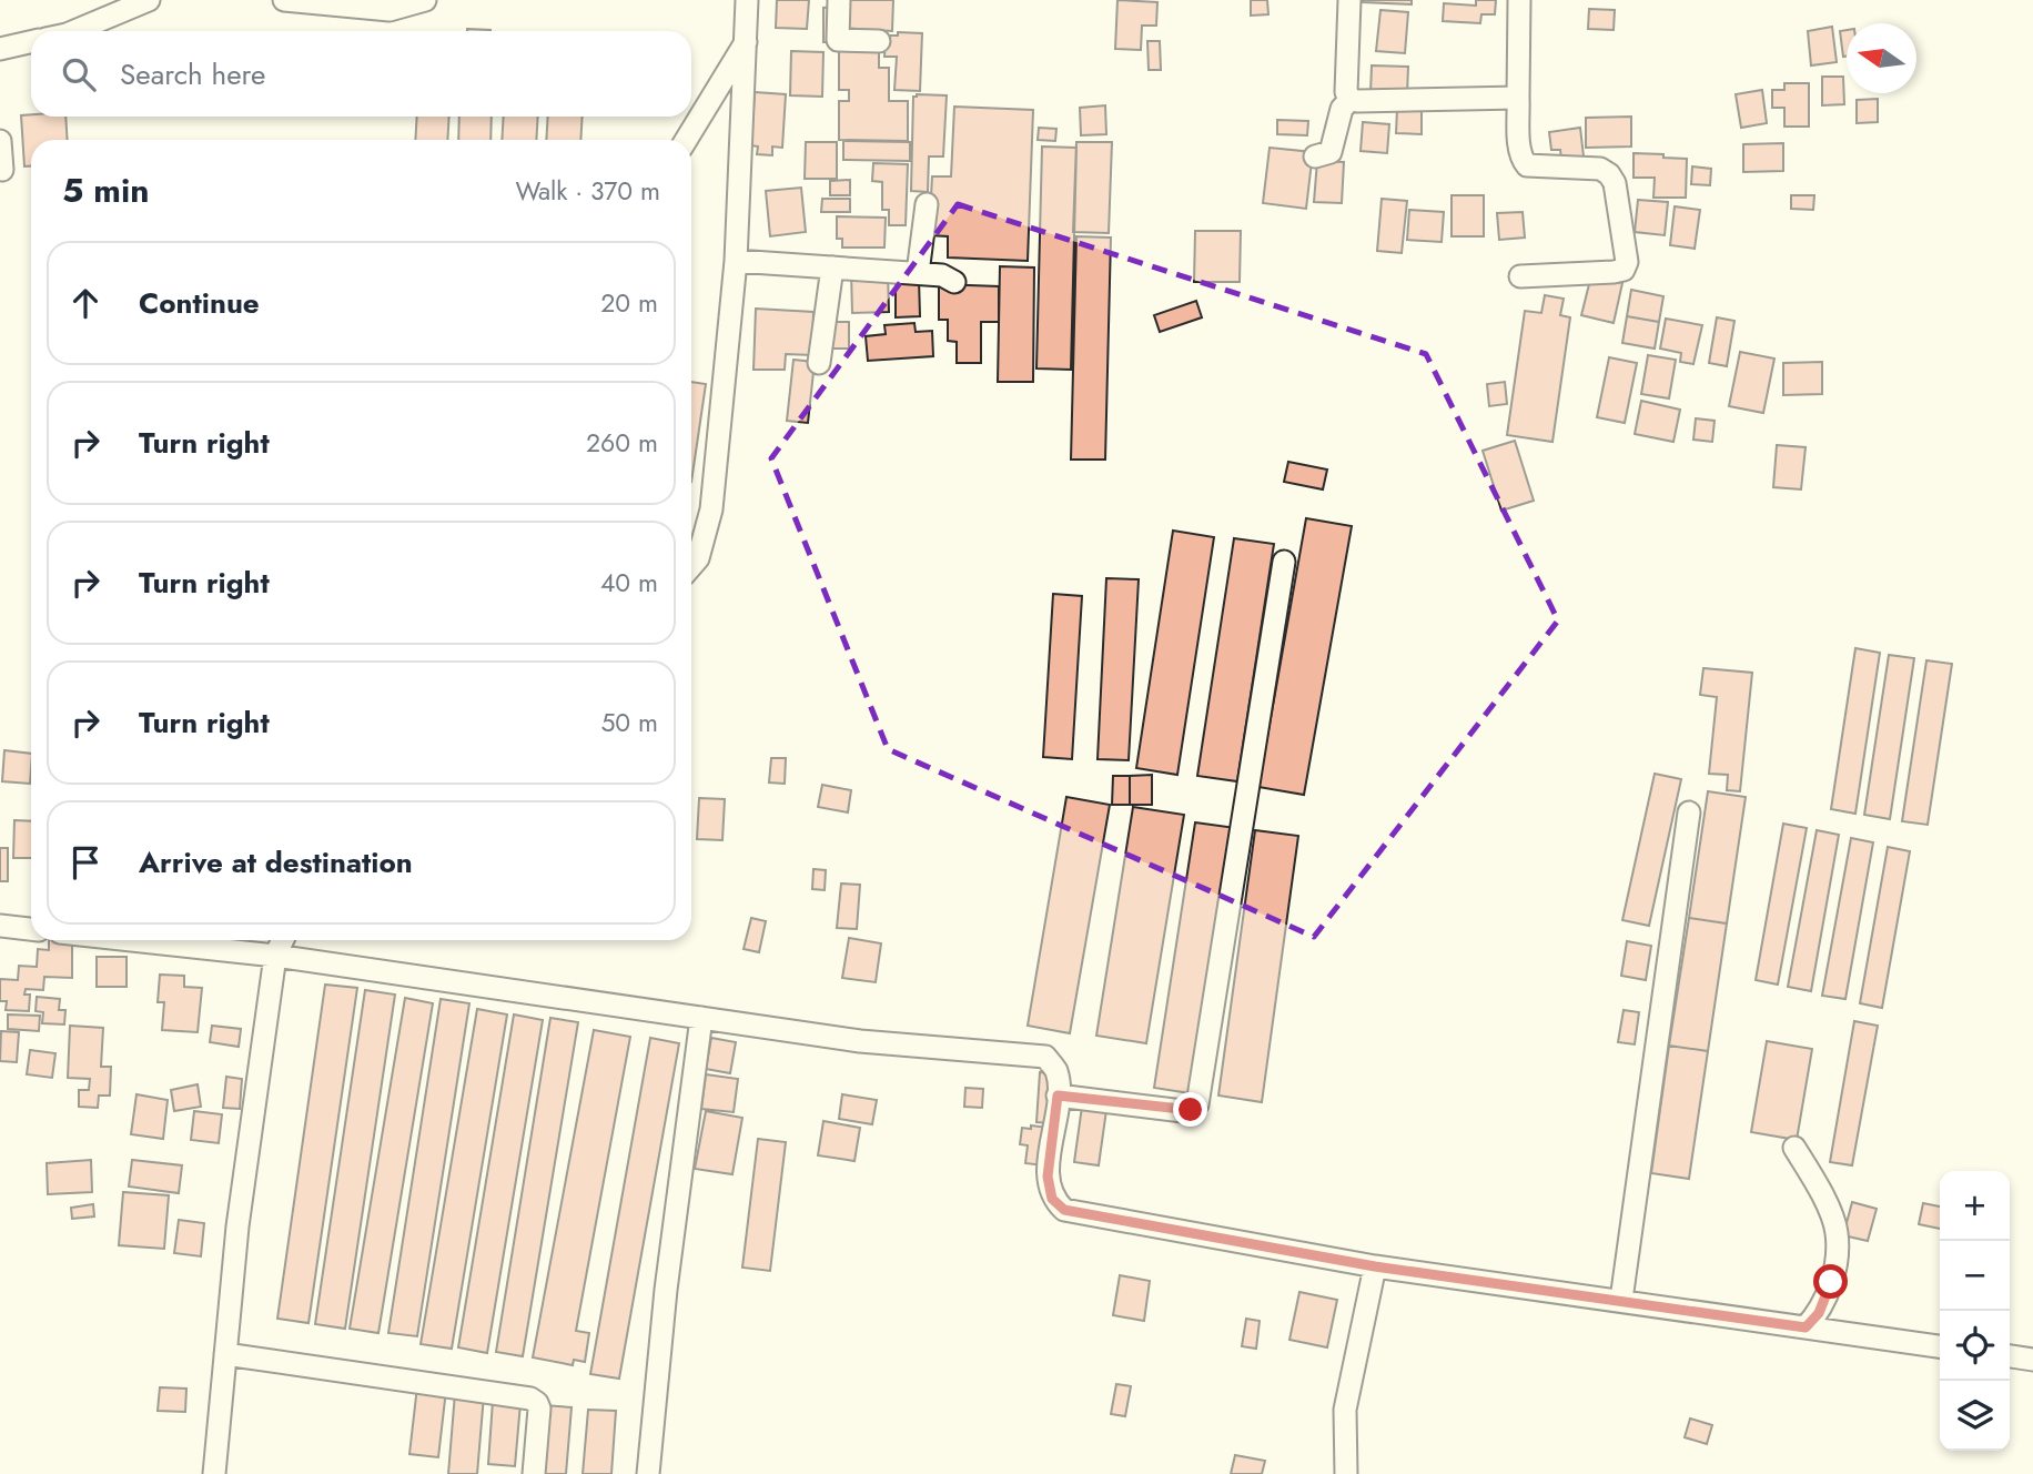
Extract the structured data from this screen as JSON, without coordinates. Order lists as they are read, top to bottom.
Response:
{
  "north": "left",
  "page": {
    "search": "Search here",
    "heading": ["5 min", "Walk · 370 m"],
    "list": [
      ["Continue", "20 m"],
      ["Turn right", "260 m"],
      ["Turn right", "40 m"],
      ["Turn right", "50 m"],
      "Arrive at destination"
    ],
    "map_buttons": ["+", "−"]
  }
}
